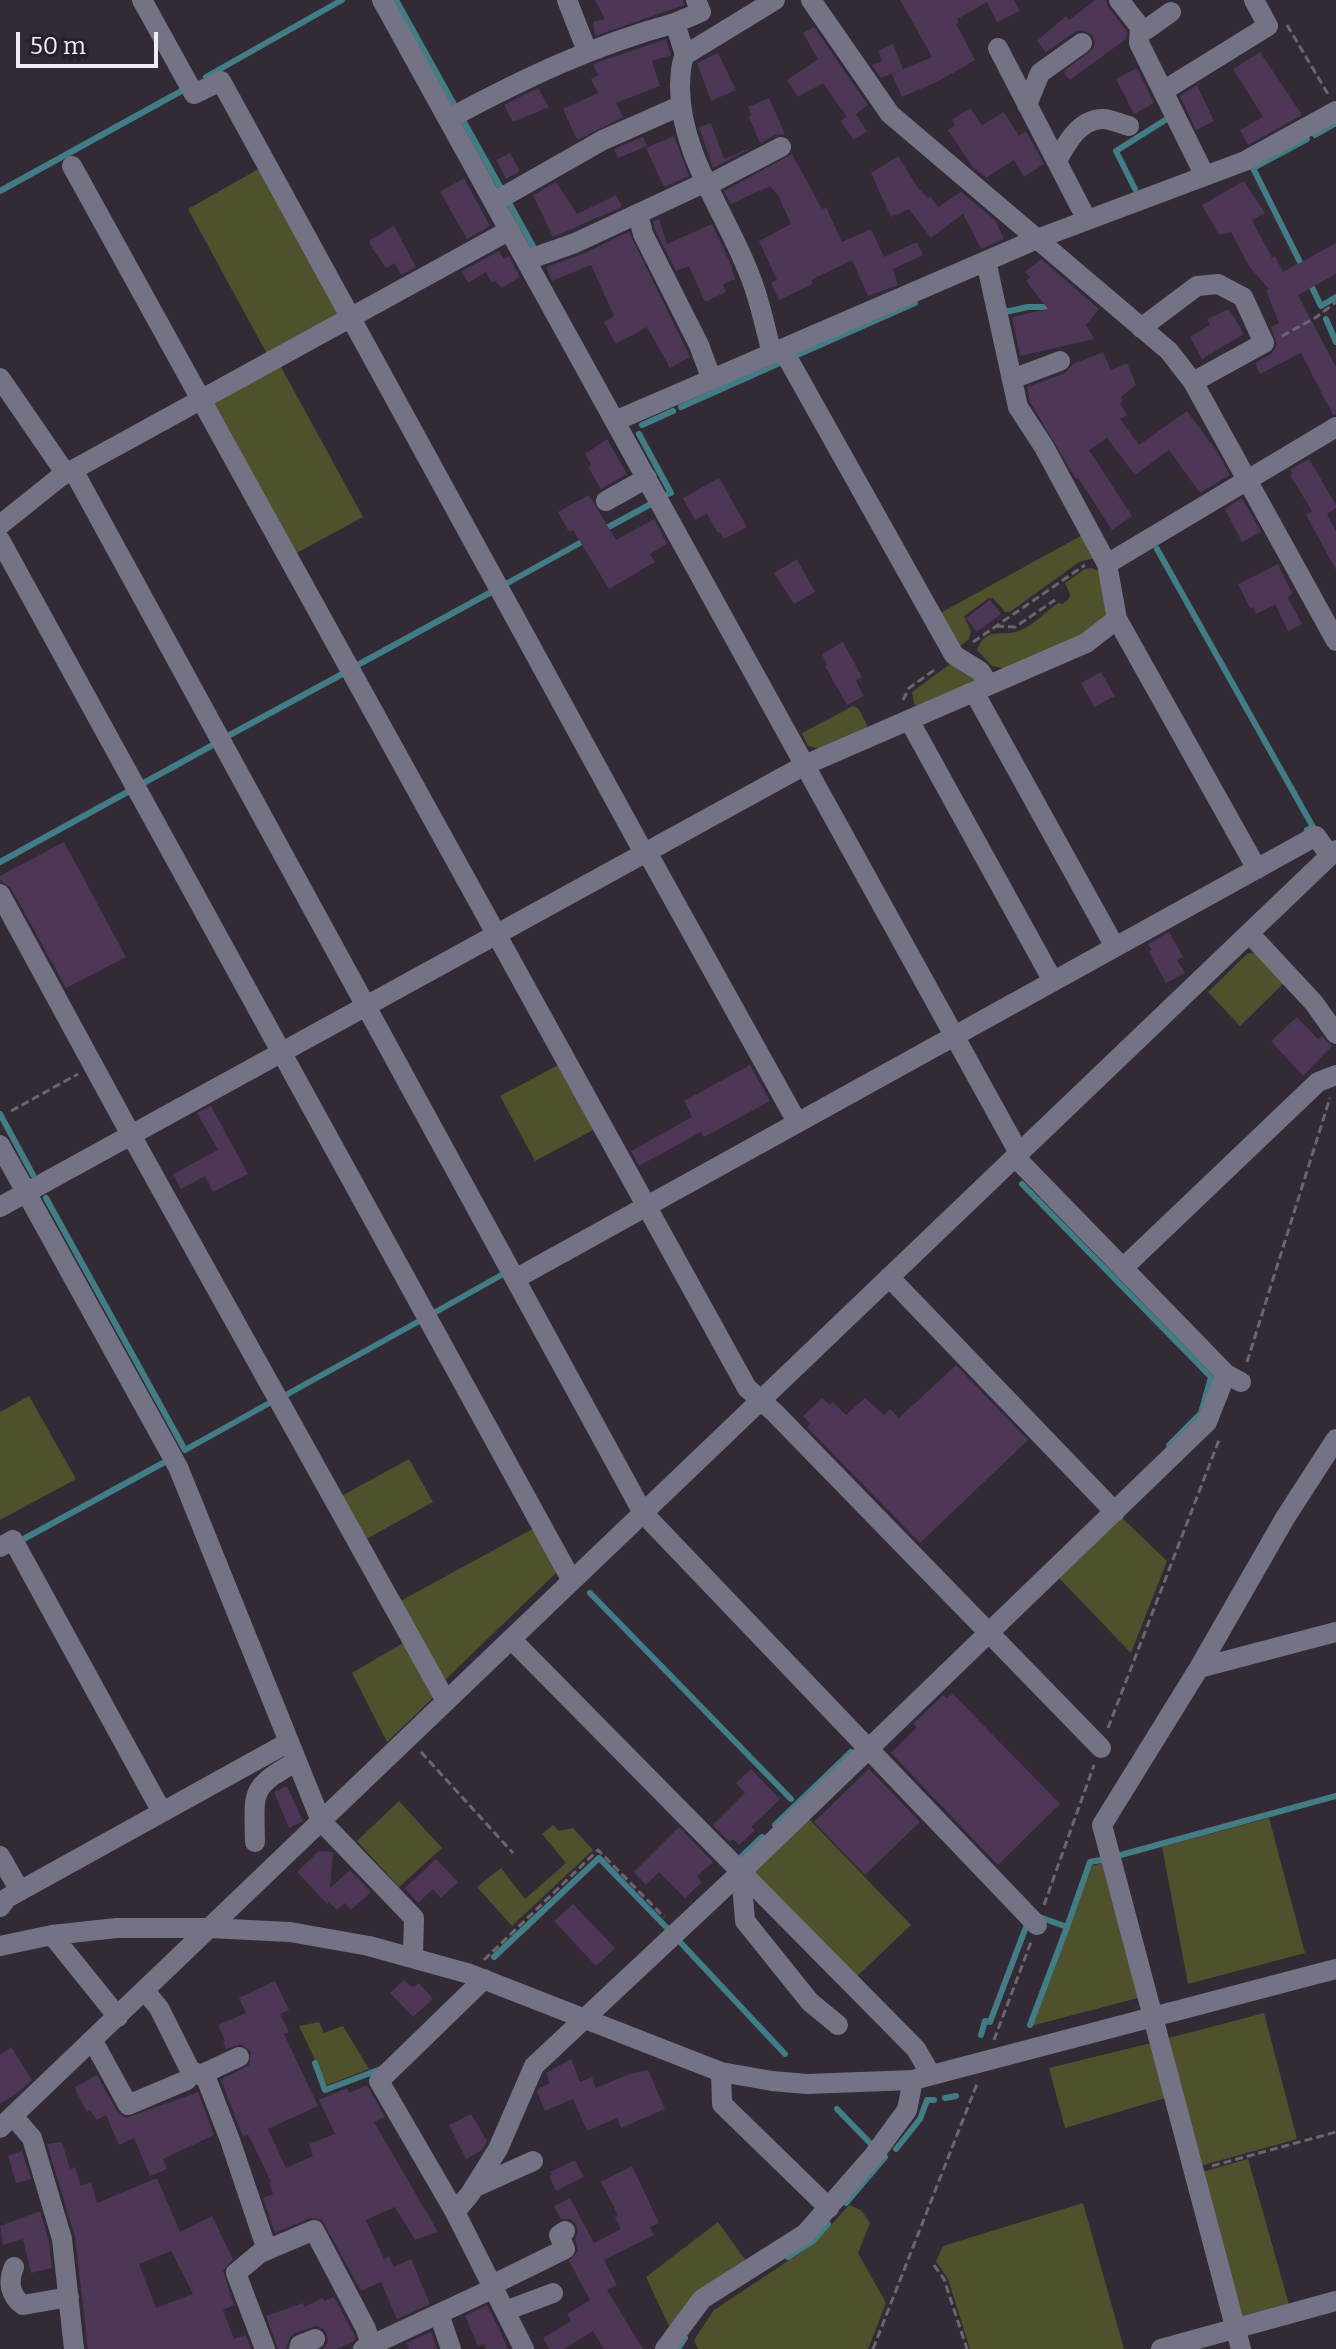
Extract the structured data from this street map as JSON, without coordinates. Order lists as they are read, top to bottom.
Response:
{
  "scale_bar": "50 m"
}
